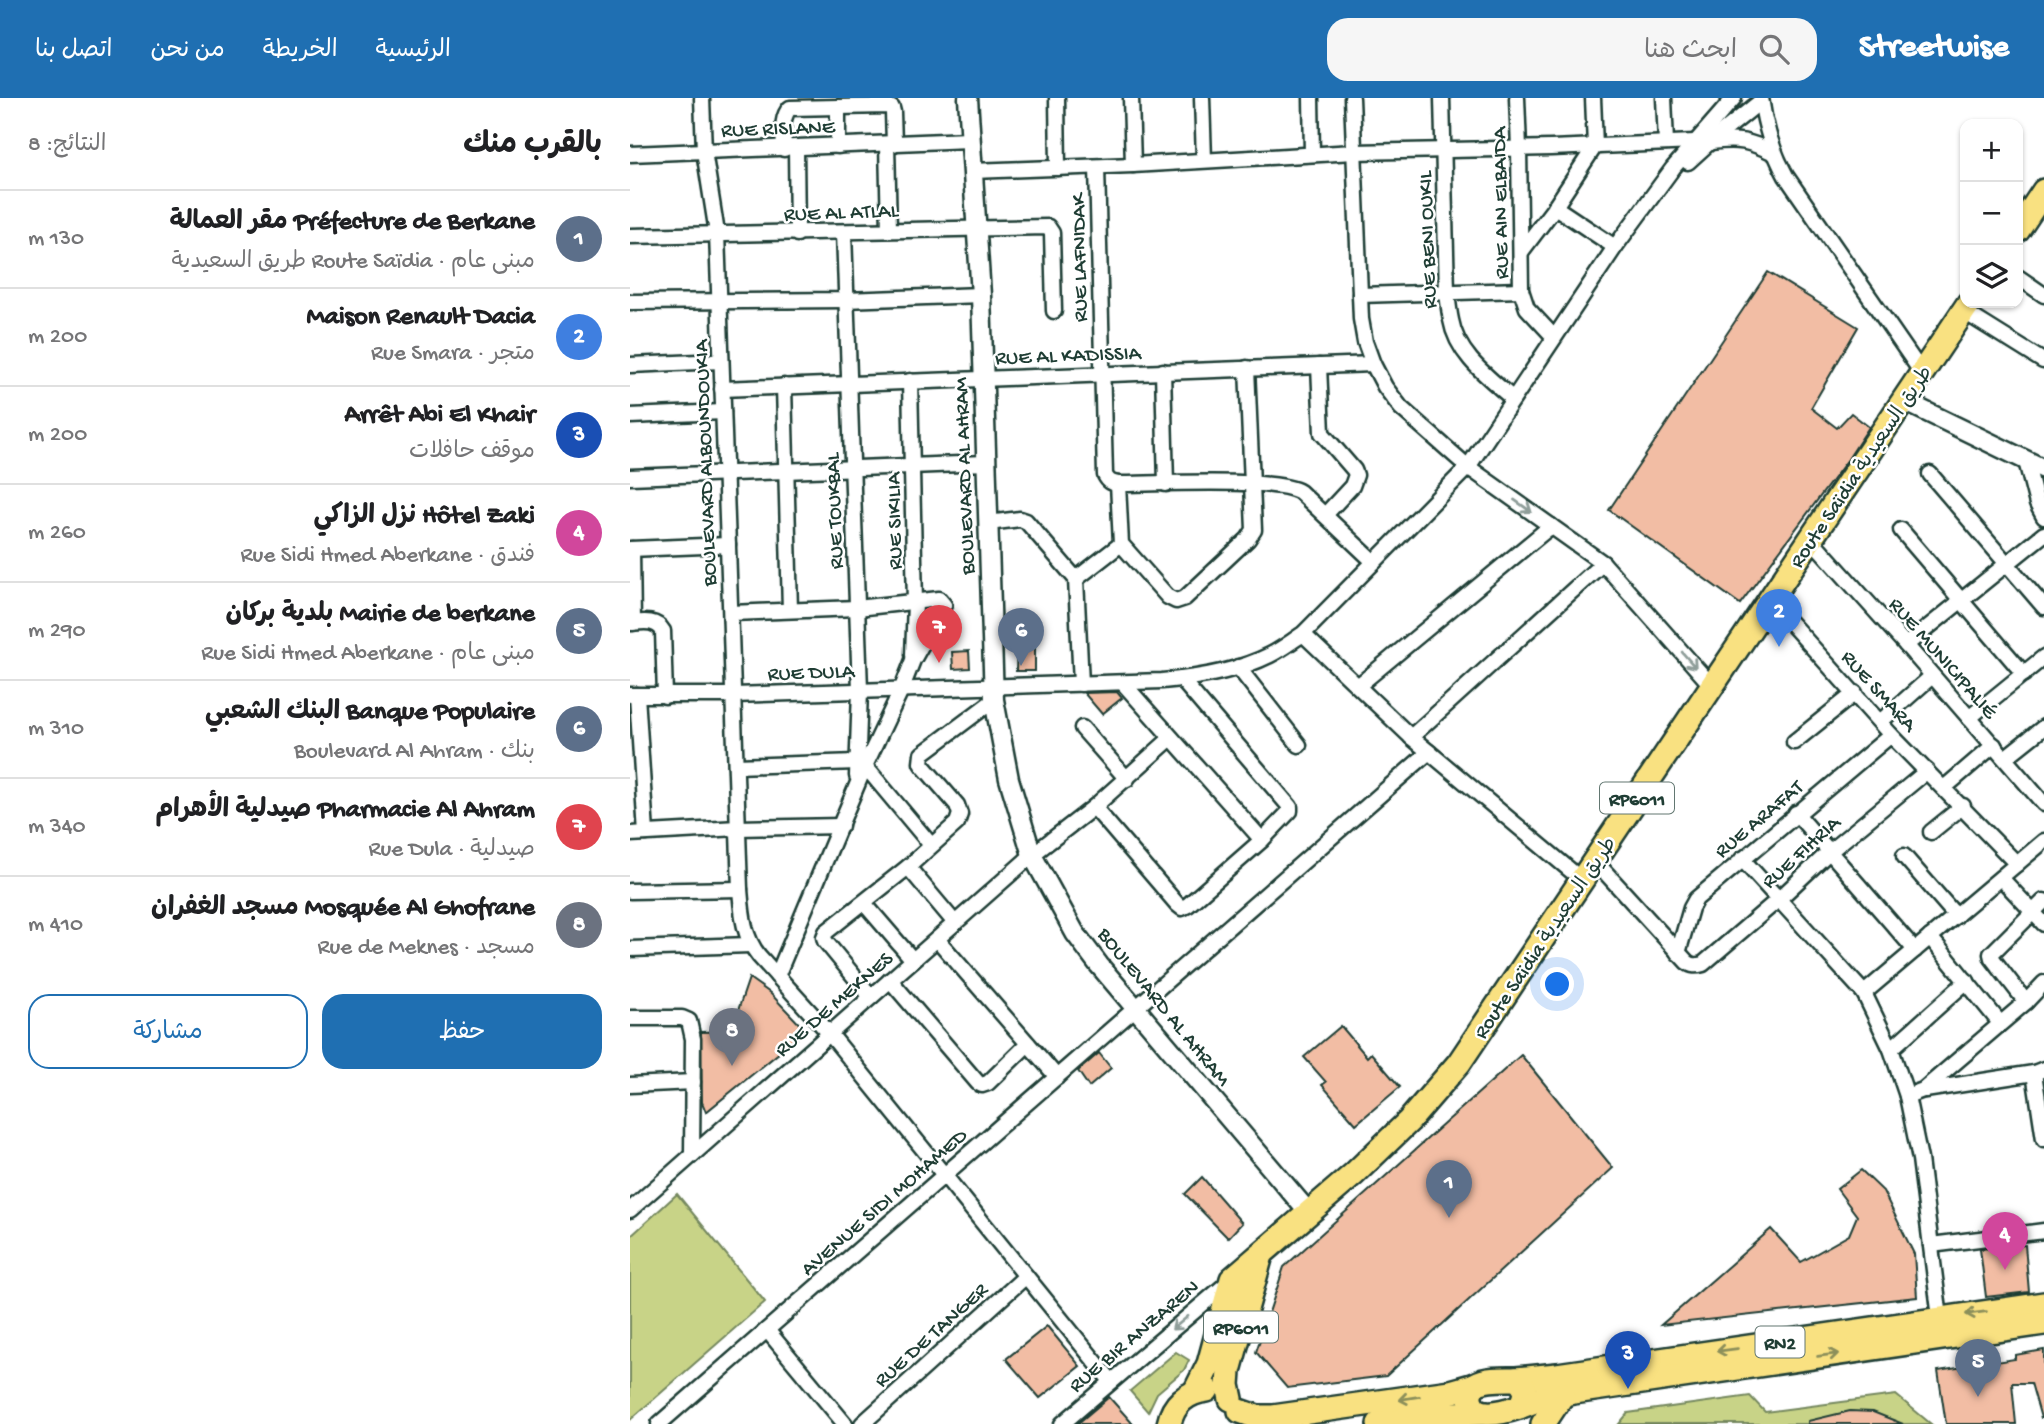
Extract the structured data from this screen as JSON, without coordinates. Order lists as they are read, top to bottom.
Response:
{
  "streets": {
    "highway": ["Route Saïdia طريق السعيدية", "RP6011", "RN2"],
    "street": [
      "RUE RISLANE",
      "RUE AIN ELBAIDA",
      "RUE AL ATLAL",
      "RUE BENI OUKIL",
      "RUE LAFNIDAK",
      "RUE AL KADISSIA",
      "BOULEVARD ALBOUNDOUKIA",
      "BOULEVARD AL AHRAM",
      "RUE TOUKBAL",
      "RUE SIKILIA",
      "RUE MUNICIPALIÉ",
      "RUE DULA",
      "RUE SMARA",
      "RUE ARAFAT",
      "RUE FIHRIA",
      "RUE DE MEKNES",
      "AVENUE SIDI MOHAMED",
      "RUE DE TANGER",
      "RUE BIR ANZAREN"
    ]
  },
  "crossings": [
    ["RUE RISLANE", "BOULEVARD ALBOUNDOUKIA"],
    ["RUE RISLANE", "BOULEVARD AL AHRAM"],
    ["RUE AIN ELBAIDA", "RUE DULA"],
    ["RUE AL ATLAL", "BOULEVARD ALBOUNDOUKIA"],
    ["RUE AL ATLAL", "BOULEVARD AL AHRAM"],
    ["RUE AL ATLAL", "RUE TOUKBAL"],
    ["RUE BENI OUKIL", "RUE DULA"],
    ["RUE LAFNIDAK", "RUE AL KADISSIA"],
    ["RUE AL KADISSIA", "BOULEVARD ALBOUNDOUKIA"],
    ["RUE AL KADISSIA", "BOULEVARD AL AHRAM"],
    ["RUE AL KADISSIA", "RUE TOUKBAL"],
    ["RUE AL KADISSIA", "RUE SIKILIA"],
    ["BOULEVARD ALBOUNDOUKIA", "RUE DULA"],
    ["Route Saïdia طريق السعيدية", "BOULEVARD AL AHRAM"],
    ["Route Saïdia طريق السعيدية", "RUE MUNICIPALIÉ"],
    ["Route Saïdia طريق السعيدية", "RUE SMARA"],
    ["Route Saïdia طريق السعيدية", "RP6011"],
    ["Route Saïdia طريق السعيدية", "RUE BIR ANZAREN"],
    ["BOULEVARD AL AHRAM", "RUE DULA"],
    ["BOULEVARD AL AHRAM", "RUE DE MEKNES"],
    ["BOULEVARD AL AHRAM", "AVENUE SIDI MOHAMED"],
    ["RUE TOUKBAL", "RUE DULA"],
    ["RUE SMARA", "RUE ARAFAT"],
    ["RUE SMARA", "RUE FIHRIA"],
    ["RP6011", "RUE BIR ANZAREN"],
    ["RP6011", "RN2"],
    ["RUE ARAFAT", "RUE FIHRIA"]
  ],
  "one_way": ["RUE BIR ANZAREN"],
  "page": {
    "header": "Streetwise",
    "search": "ابحث هنا",
    "nav": [
      "الرئيسية",
      "الخريطة",
      "من نحن",
      "اتصل بنا"
    ],
    "heading": ["بالقرب منك", "النتائج: 8"],
    "map_buttons": ["+", "−"],
    "list": [
      {
        "mark": "1",
        "name": "Préfecture de Berkane مقر العمالة",
        "note": "مبنى عام · Route Saïdia طريق السعيدية",
        "value": "130 m"
      },
      {
        "mark": "2",
        "name": "Maison Renault Dacia",
        "note": "متجر · Rue Smara",
        "value": "200 m"
      },
      {
        "mark": "3",
        "name": "Arrêt Abi El Khair",
        "note": "موقف حافلات",
        "value": "200 m"
      },
      {
        "mark": "4",
        "name": "Hôtel Zaki نزل الزاكي",
        "note": "فندق · Rue Sidi Hmed Aberkane",
        "value": "260 m"
      },
      {
        "mark": "5",
        "name": "Mairie de berkane بلدية بركان",
        "note": "مبنى عام · Rue Sidi Hmed Aberkane",
        "value": "290 m"
      },
      {
        "mark": "6",
        "name": "Banque Populaire البنك الشعبي",
        "note": "بنك · Boulevard Al Ahram",
        "value": "310 m"
      },
      {
        "mark": "7",
        "name": "Pharmacie Al Ahram صيدلية الأهرام",
        "note": "صيدلية · Rue Dula",
        "value": "340 m"
      },
      {
        "mark": "8",
        "name": "Mosquée Al Ghofrane مسجد الغفران",
        "note": "مسجد · Rue de Meknes",
        "value": "410 m"
      }
    ],
    "pins": [
      "2",
      "7",
      "6",
      "8",
      "1",
      "4",
      "3",
      "5"
    ],
    "buttons": ["حفظ", "مشاركة"]
  }
}
